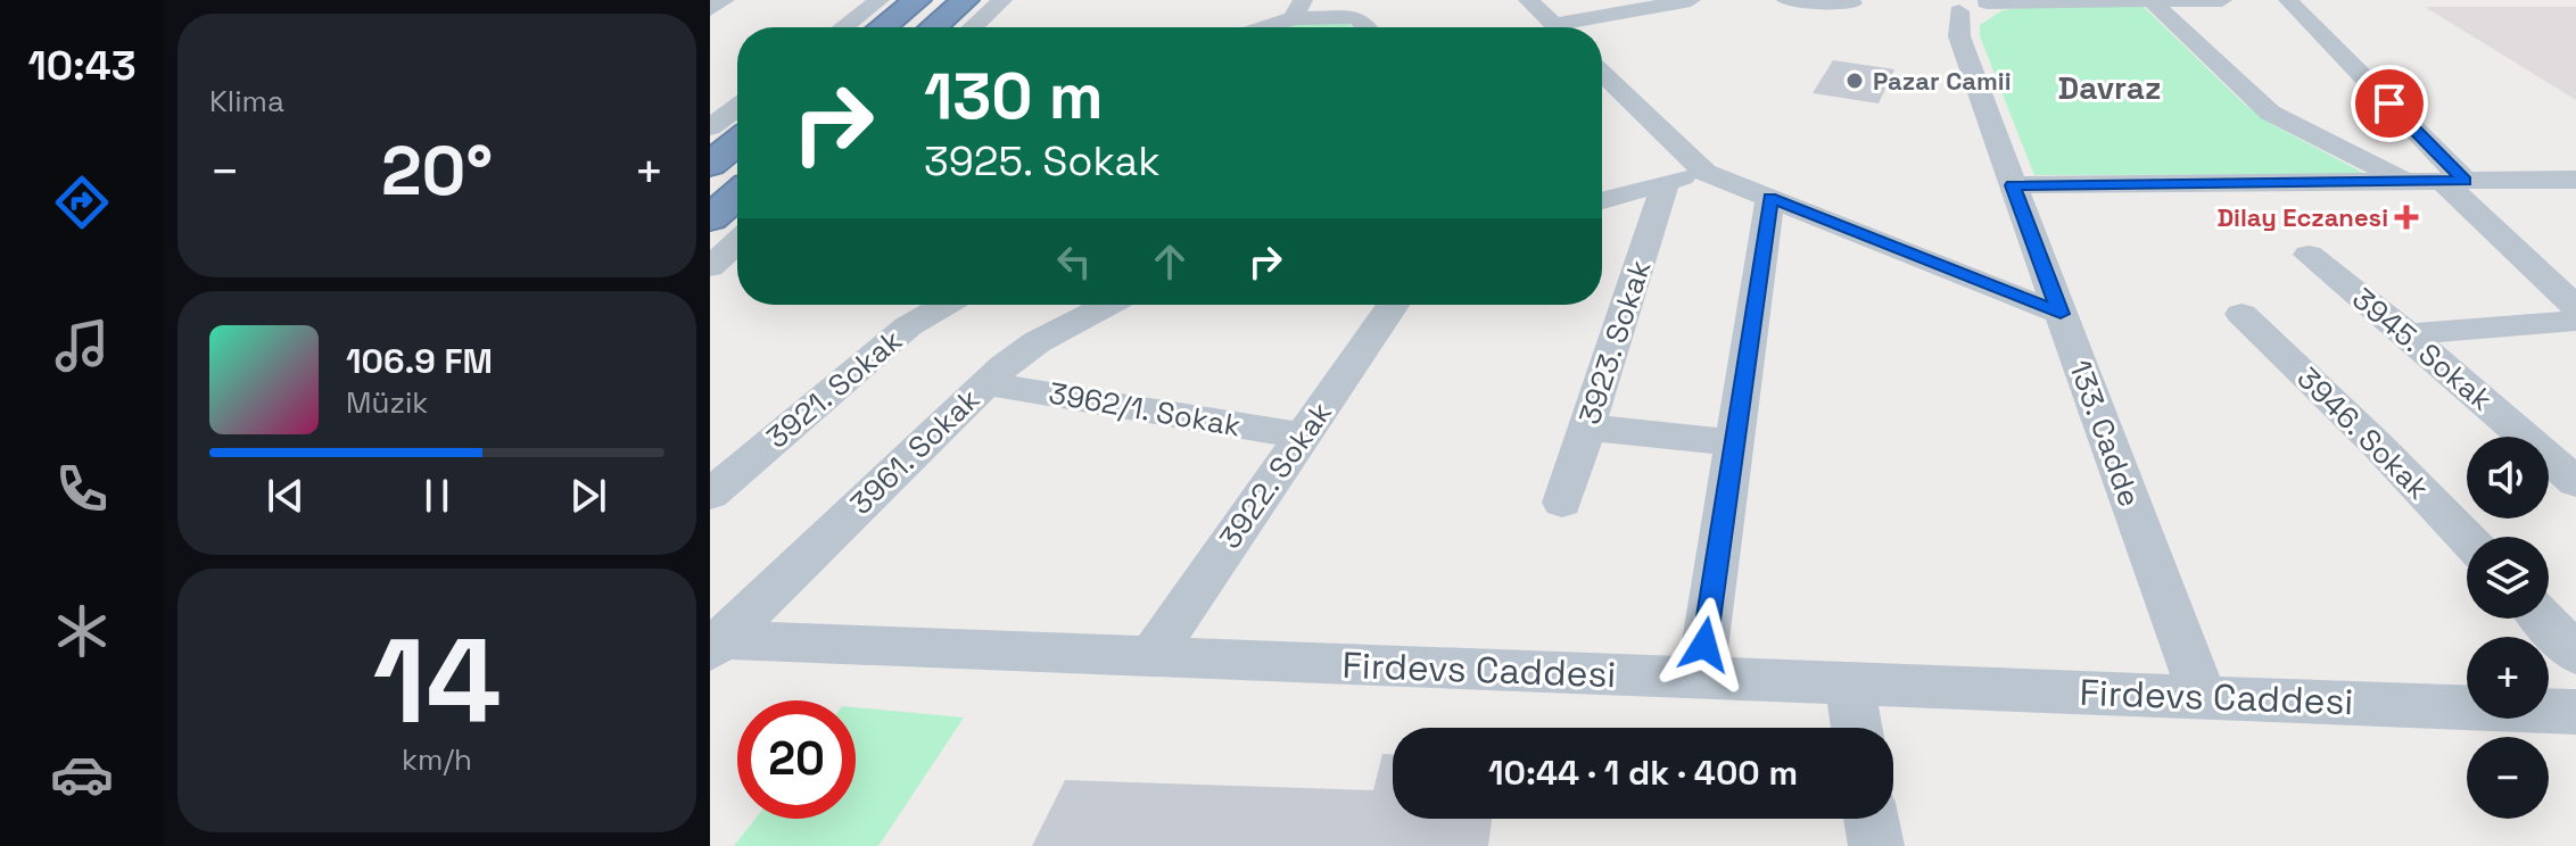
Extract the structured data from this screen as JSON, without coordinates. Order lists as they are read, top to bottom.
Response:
{
  "streets": {
    "street": [
      "3923. Sokak",
      "3945. Sokak",
      "3921. Sokak",
      "3962/1. Sokak",
      "133. Cadde",
      "3946. Sokak",
      "3961. Sokak",
      "3922. Sokak",
      "Firdevs Caddesi"
    ]
  },
  "crossings": [
    ["3962/1. Sokak", "3961. Sokak"],
    ["3962/1. Sokak", "3922. Sokak"],
    ["133. Cadde", "Firdevs Caddesi"],
    ["3961. Sokak", "Firdevs Caddesi"],
    ["3922. Sokak", "Firdevs Caddesi"]
  ],
  "districts": ["Davraz"],
  "places": {
    "other": ["Pazar Camii"],
    "health": ["Dilay Eczanesi"]
  },
  "page": {
    "tabs": "10:43",
    "tile": [
      "Klima",
      ["14", "km/h"]
    ],
    "turn": ["130 m", "3925. Sokak"],
    "heat": ["−", "20°", "+"],
    "song": ["106.9 FM", "Müzik"],
    "map_buttons": ["+", "−"],
    "limit": "20",
    "trip": "10:44 · 1 dk · 400 m"
  }
}
